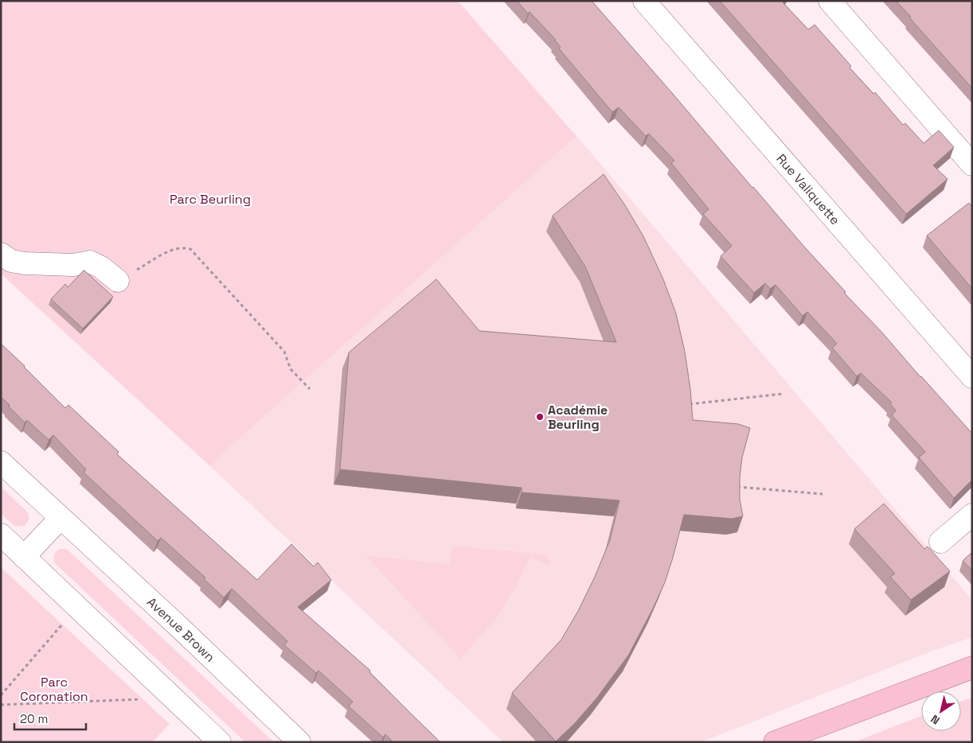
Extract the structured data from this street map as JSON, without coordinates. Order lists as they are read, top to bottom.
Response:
{
  "streets": {
    "street": ["Rue Valiquette", "Avenue Brown"]
  },
  "parks": ["Parc Beurling", "Parc Coronation"],
  "places": ["Académie Beurling"],
  "scale_bar": "20 m",
  "north": "bottom left"
}
